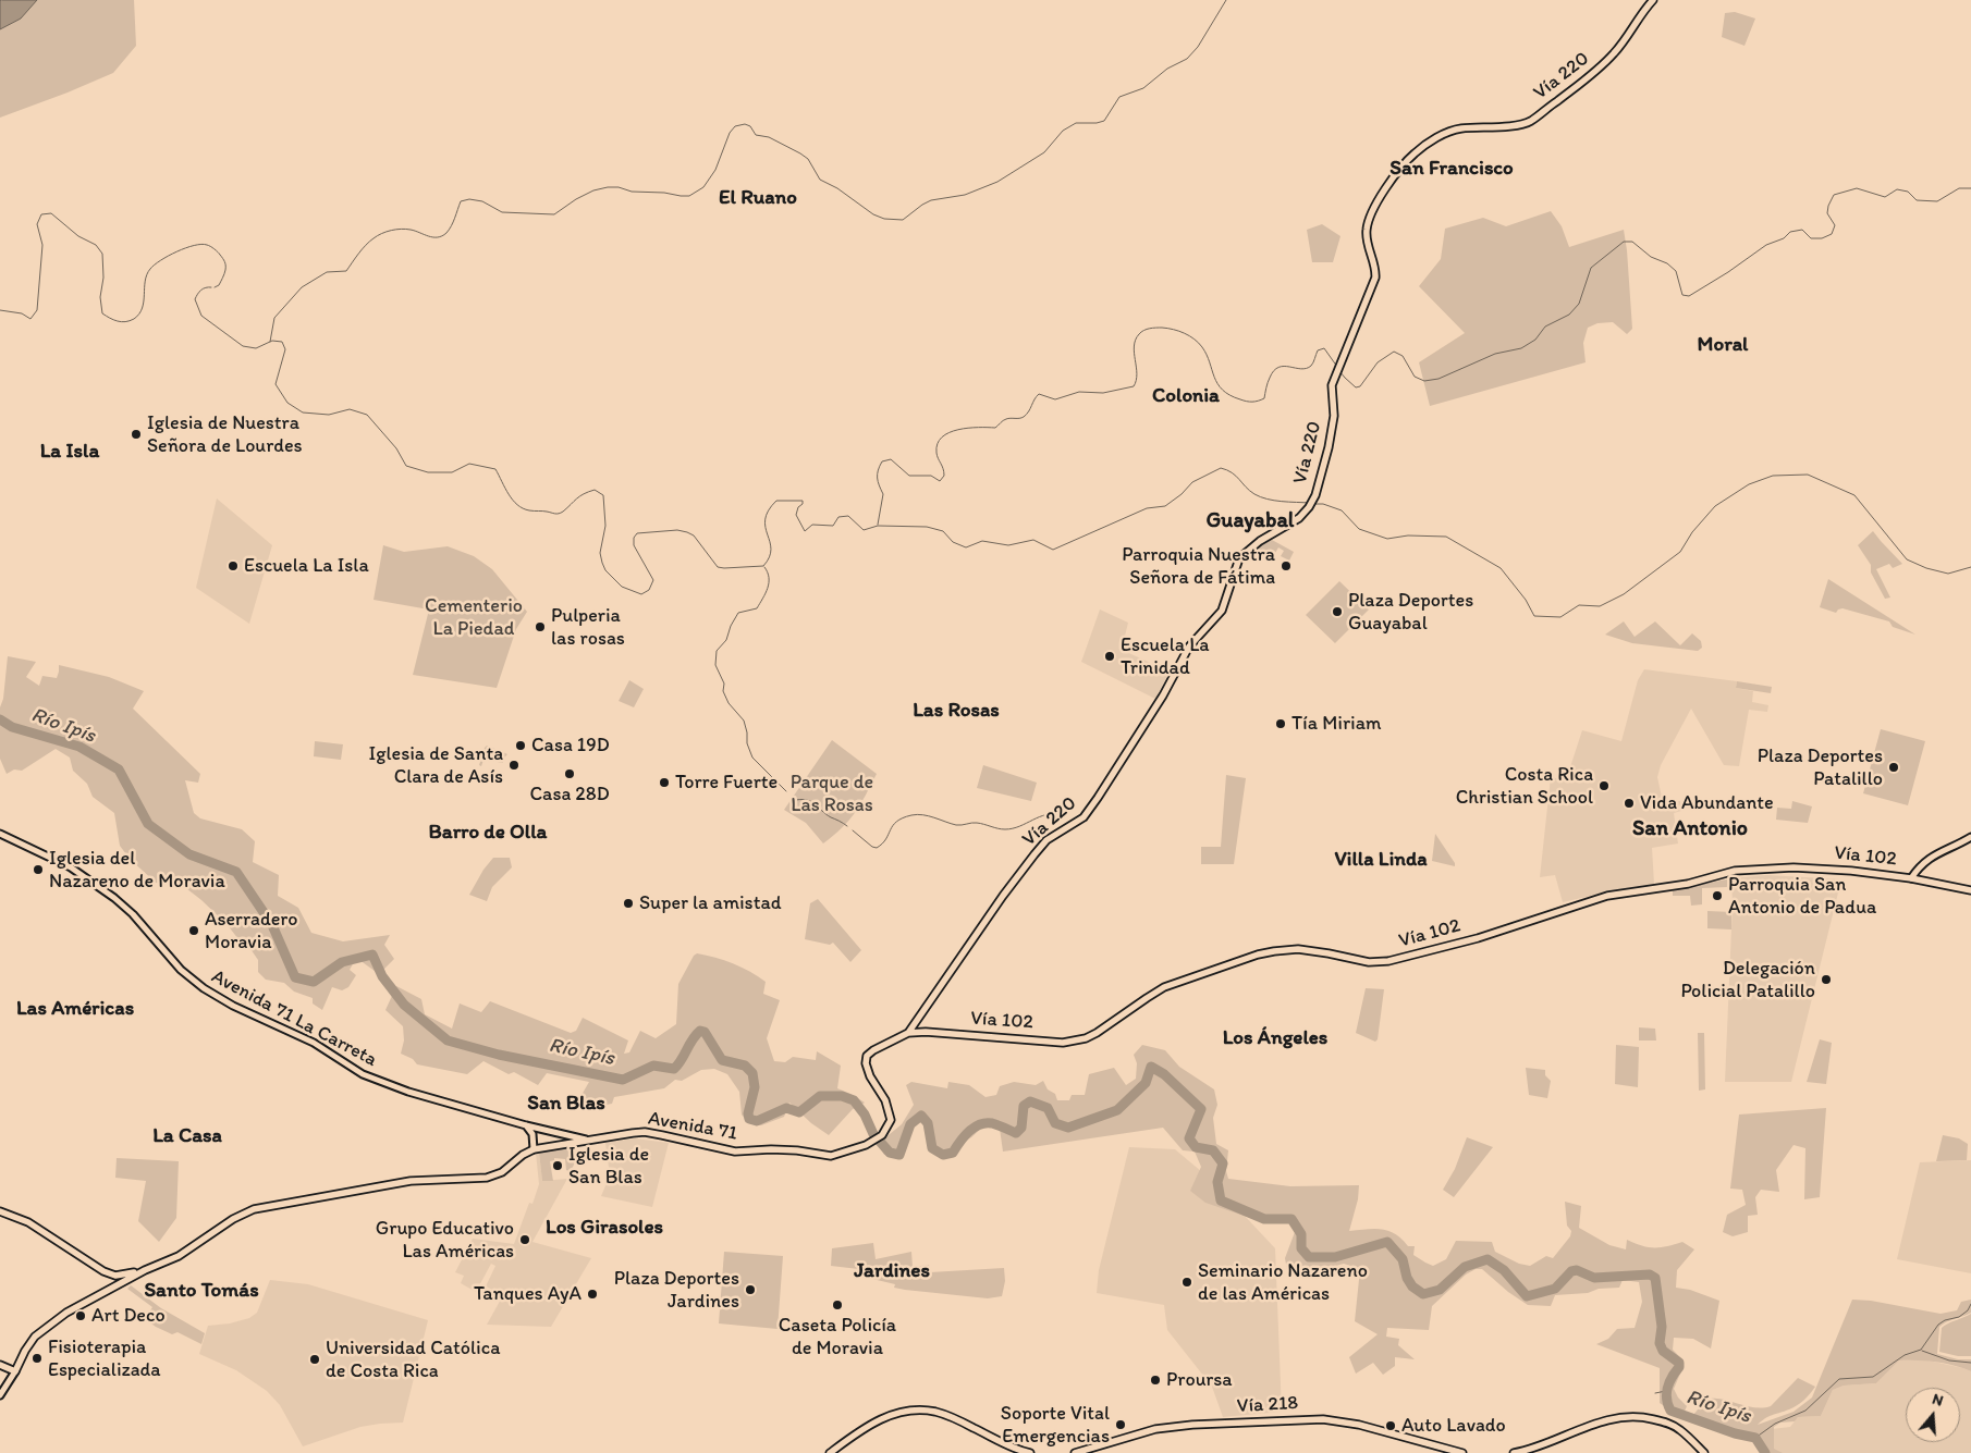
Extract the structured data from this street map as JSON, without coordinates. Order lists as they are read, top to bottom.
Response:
{
  "streets": {
    "main road": [
      "Vía 220",
      "Vía 102",
      "Avenida 71",
      "Vía 218"
    ],
    "street": ["Avenida 71 La Carreta"]
  },
  "crossings": [
    ["Vía 220", "Vía 102"],
    ["Vía 220", "Avenida 71"],
    ["Vía 102", "Avenida 71"],
    ["Avenida 71 La Carreta", "Avenida 71"]
  ],
  "districts": [
    "San Francisco",
    "El Ruano",
    "Moral",
    "Colonia",
    "La Isla",
    "Guayabal",
    "Las Rosas",
    "San Antonio",
    "Barro de Olla",
    "Villa Linda",
    "Las Américas",
    "Los Ángeles",
    "San Blas",
    "La Casa",
    "Los Girasoles",
    "Jardines",
    "Santo Tomás"
  ],
  "water": ["Río Ipís"],
  "parks": ["Cementerio La Piedad", "Parque de Las Rosas"],
  "places": [
    "Iglesia de Nuestra Señora de Lourdes",
    "Escuela La Isla",
    "Parroquia Nuestra Señora de Fátima",
    "Plaza Deportes Guayabal",
    "Pulperia las rosas",
    "Escuela La Trinidad",
    "Tía Miriam",
    "Casa 19D",
    "Iglesia de Santa Clara de Asís",
    "Plaza Deportes Patalillo",
    "Casa 28D",
    "Torre Fuerte",
    "Costa Rica Christian School",
    "Vida Abundante",
    "Iglesia del Nazareno de Moravia",
    "Parroquia San Antonio de Padua",
    "Super la amistad",
    "Aserradero Moravia",
    "Delegación Policial Patalillo",
    "Iglesia de San Blas",
    "Grupo Educativo Las Américas",
    "Seminario Nazareno de las Américas",
    "Plaza Deportes Jardines",
    "Tanques AyA",
    "Caseta Policía de Moravia",
    "Art Deco",
    "Fisioterapia Especializada",
    "Universidad Católica de Costa Rica",
    "Proursa",
    "Soporte Vital Emergencias",
    "Auto Lavado"
  ],
  "north": "top"
}
